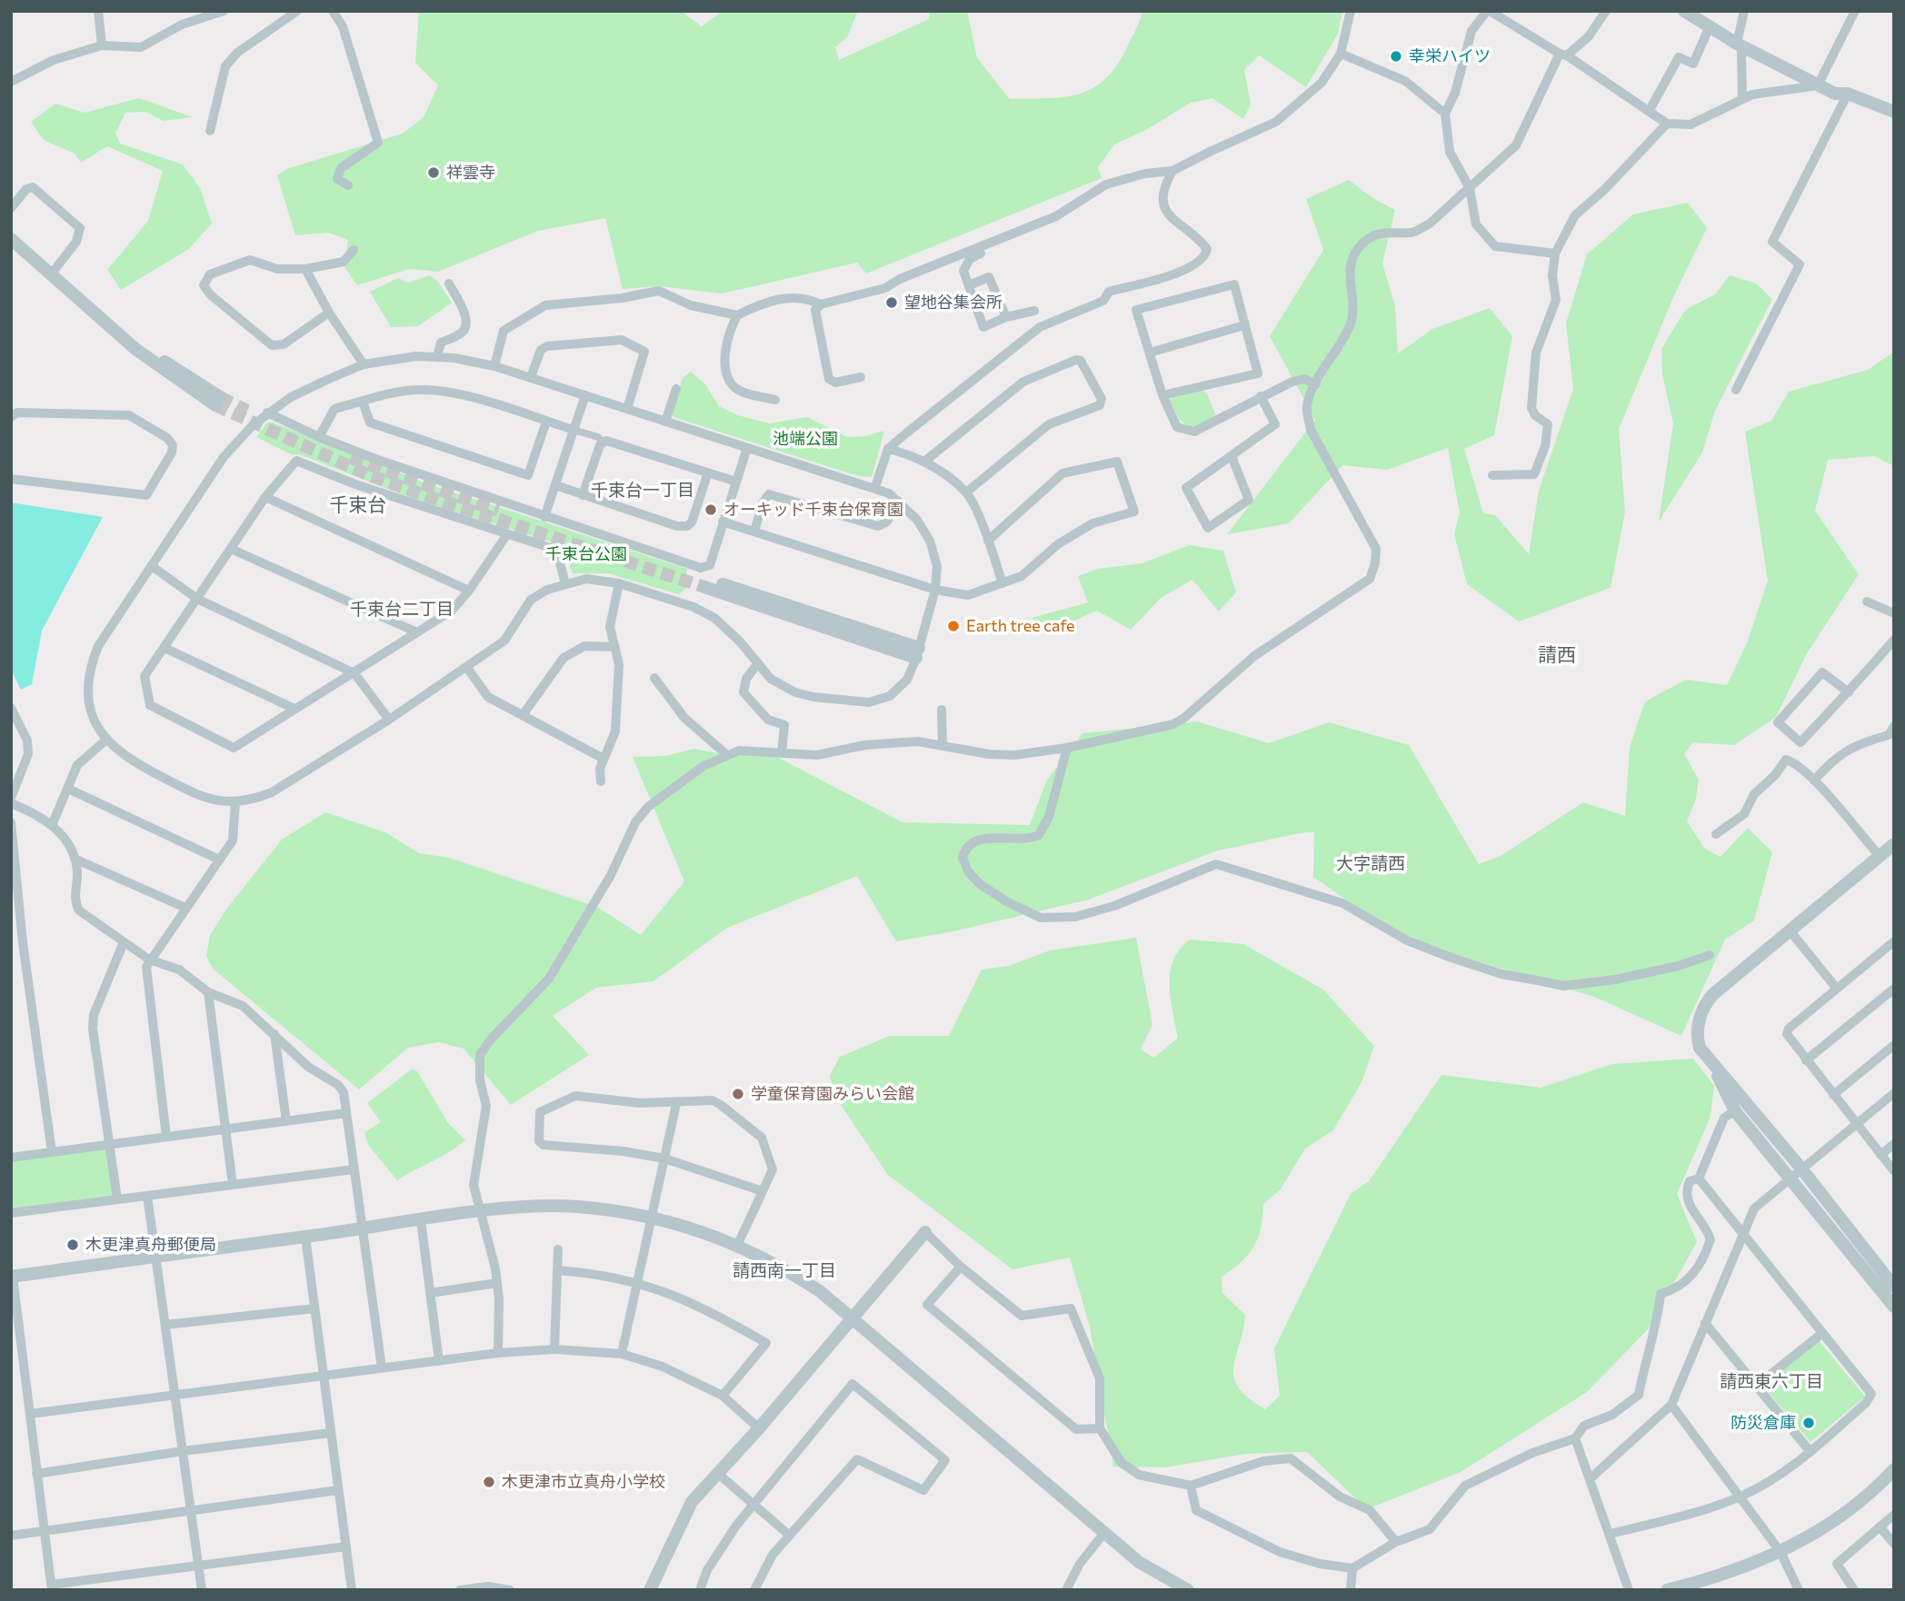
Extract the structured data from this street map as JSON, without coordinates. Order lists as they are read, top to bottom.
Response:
{
  "districts": [
    "千束台一丁目",
    "千束台",
    "千束台二丁目",
    "請西",
    "大字請西",
    "請西南一丁目",
    "請西東六丁目"
  ],
  "parks": ["池端公園", "千束台公園"],
  "places": [
    "幸栄ハイツ",
    "祥雲寺",
    "望地谷集会所",
    "オーキッド千束台保育園",
    "Earth tree cafe",
    "学童保育園みらい会館",
    "木更津真舟郵便局",
    "防災倉庫",
    "木更津市立真舟小学校"
  ]
}
